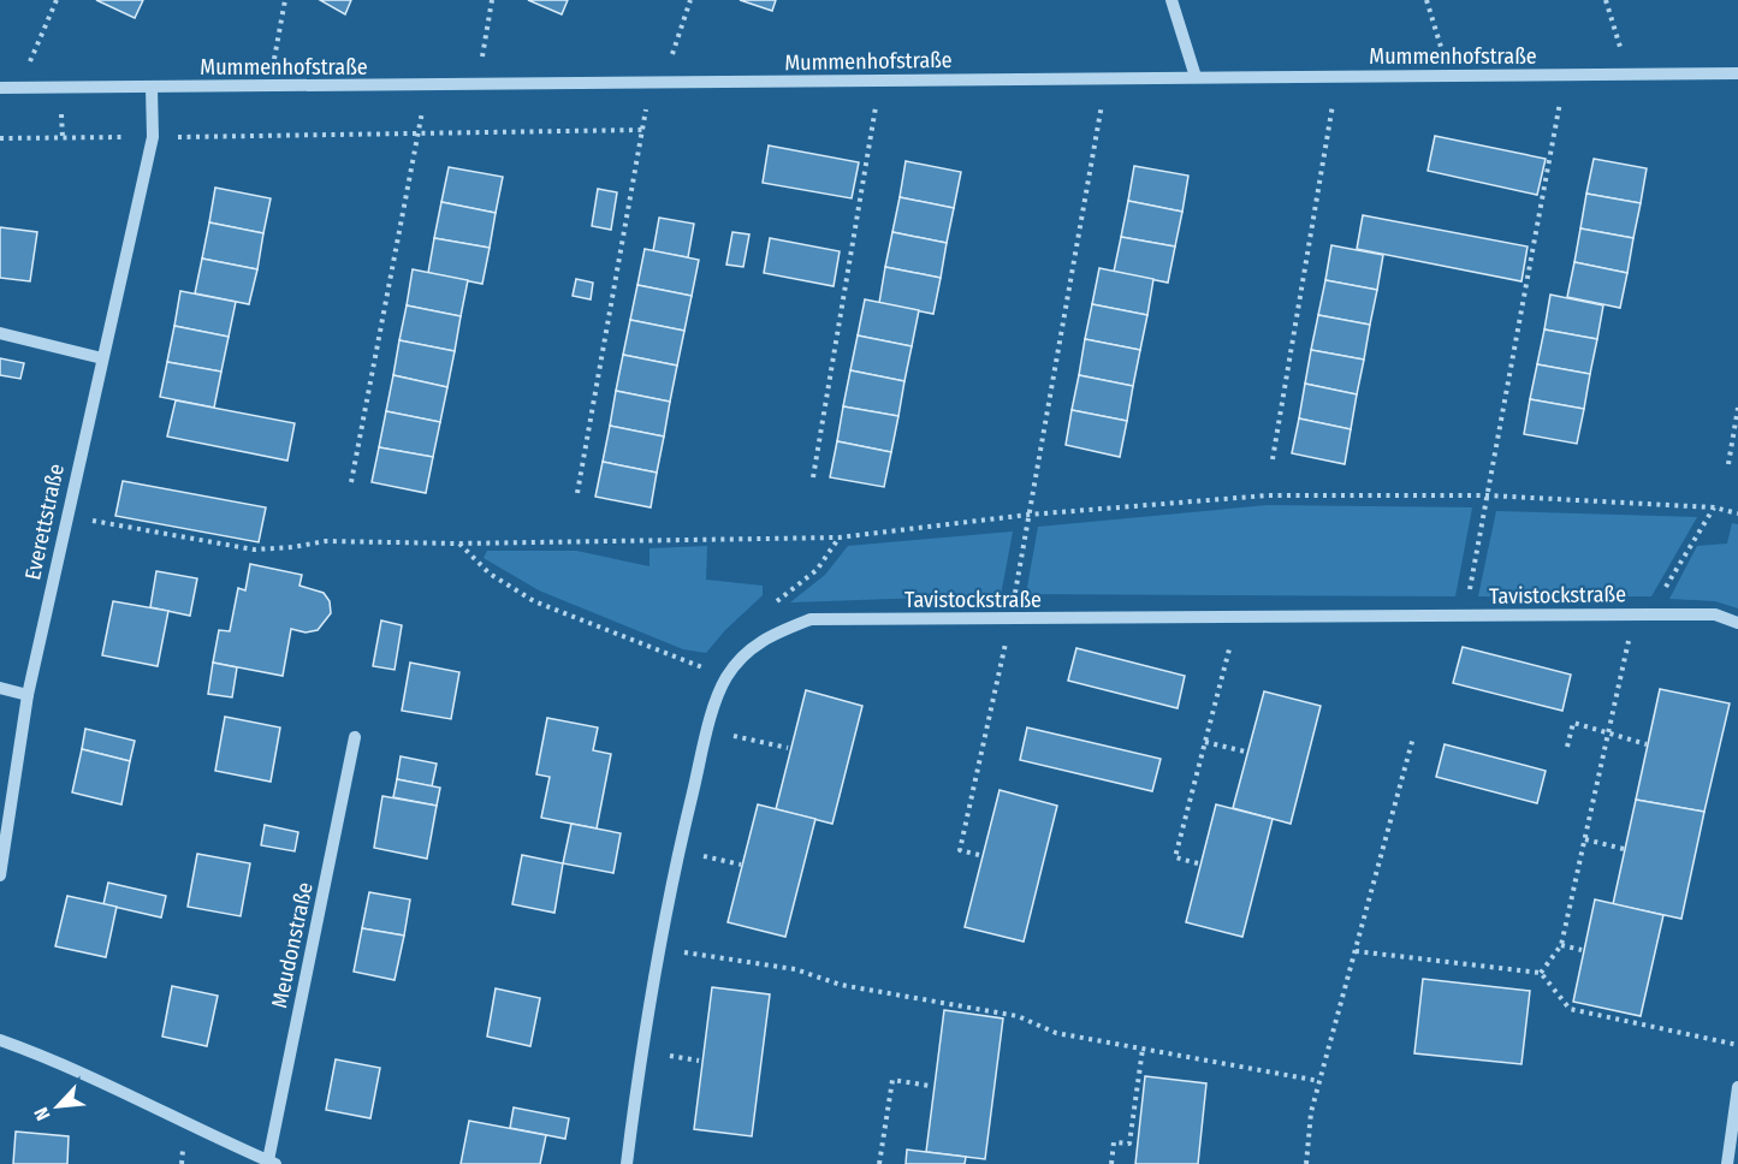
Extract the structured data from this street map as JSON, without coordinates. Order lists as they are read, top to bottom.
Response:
{
  "streets": {
    "street": [
      "Mummenhofstraße",
      "Everettstraße",
      "Tavistockstraße",
      "Meudonstraße"
    ]
  },
  "crossings": [
    ["Mummenhofstraße", "Everettstraße"]
  ],
  "north": "bottom left"
}
